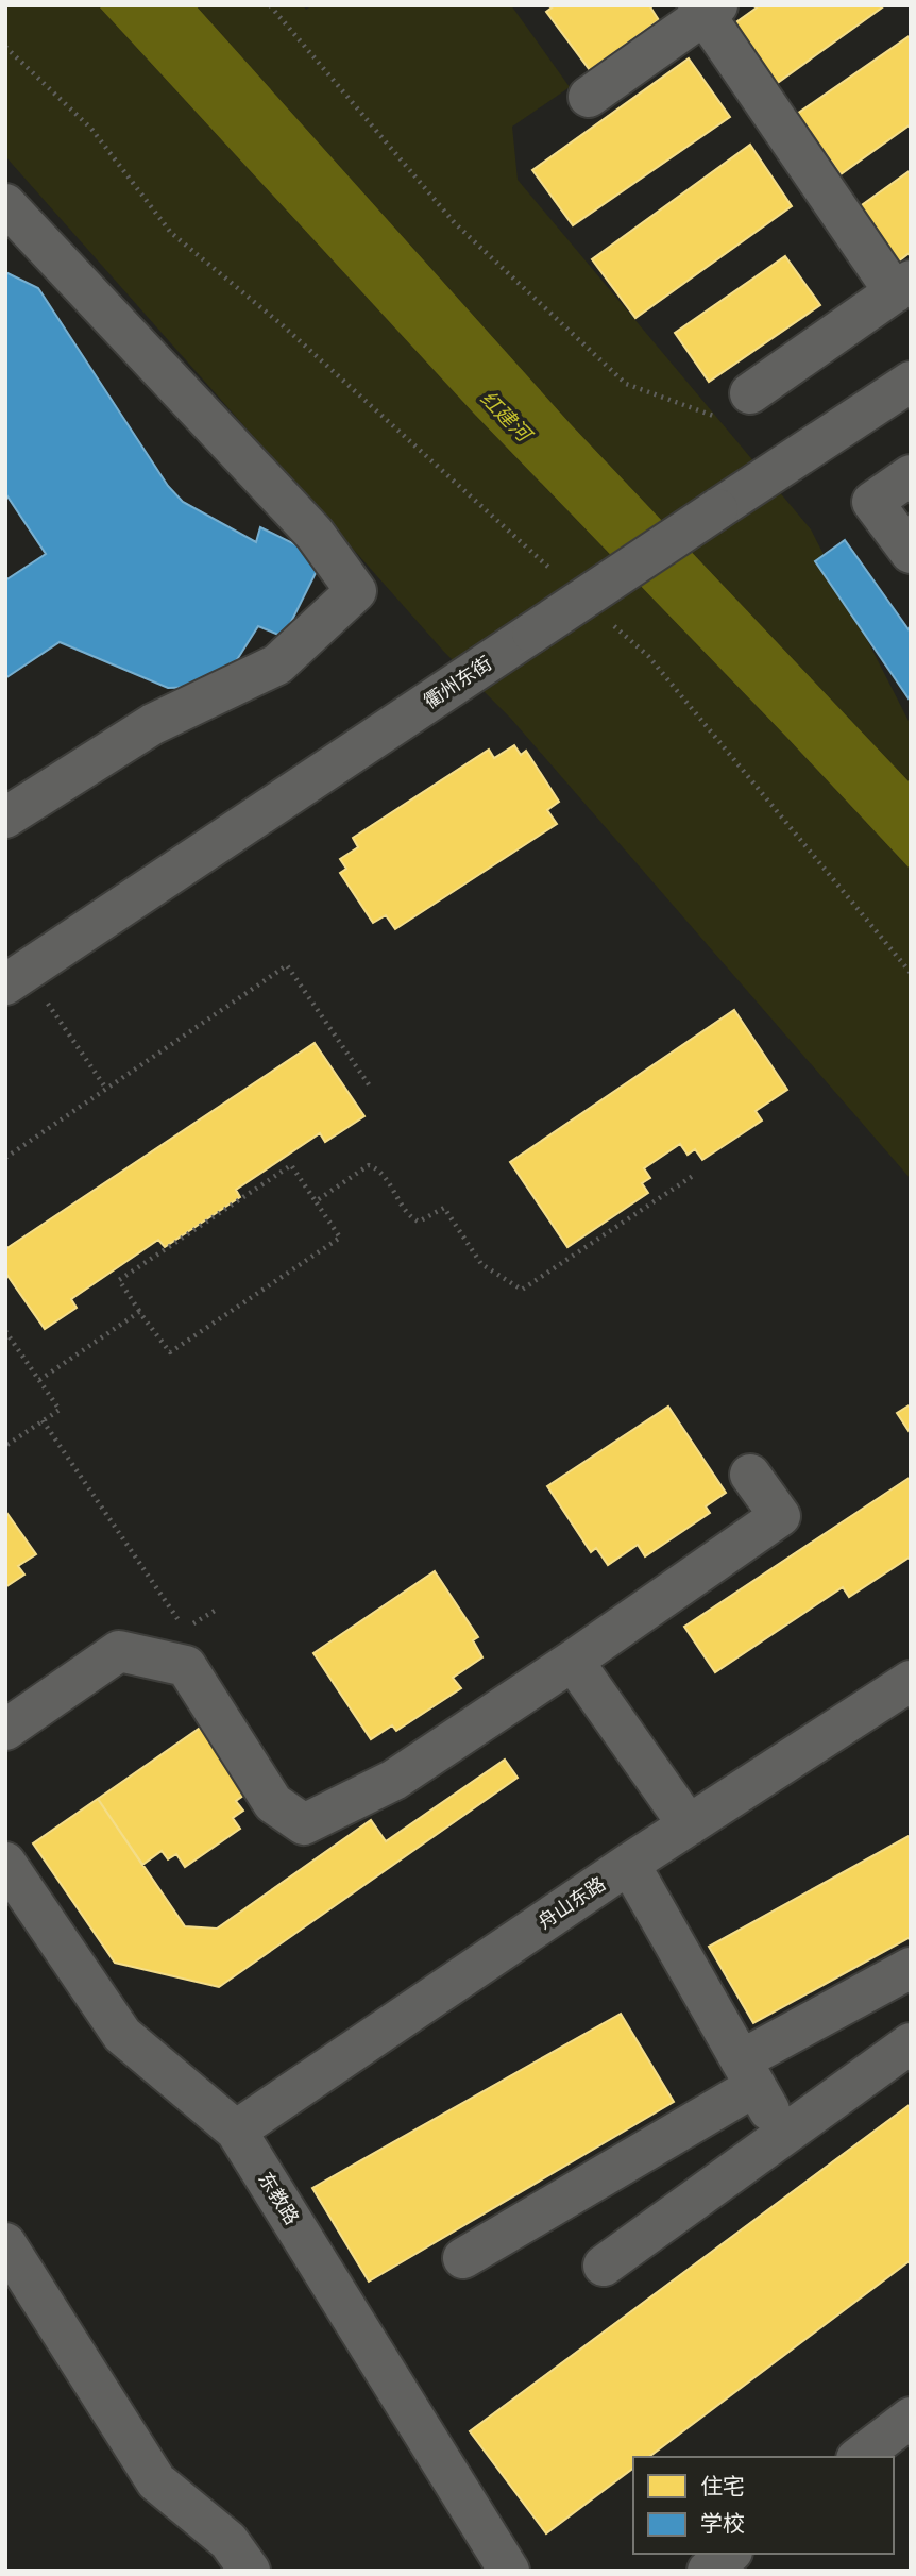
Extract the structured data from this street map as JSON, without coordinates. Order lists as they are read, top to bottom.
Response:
{
  "streets": {
    "street": ["衢州东街", "舟山东路", "东教路"]
  },
  "crossings": [
    ["舟山东路", "东教路"]
  ],
  "water": ["红建河"],
  "legend": ["住宅", "学校"]
}
